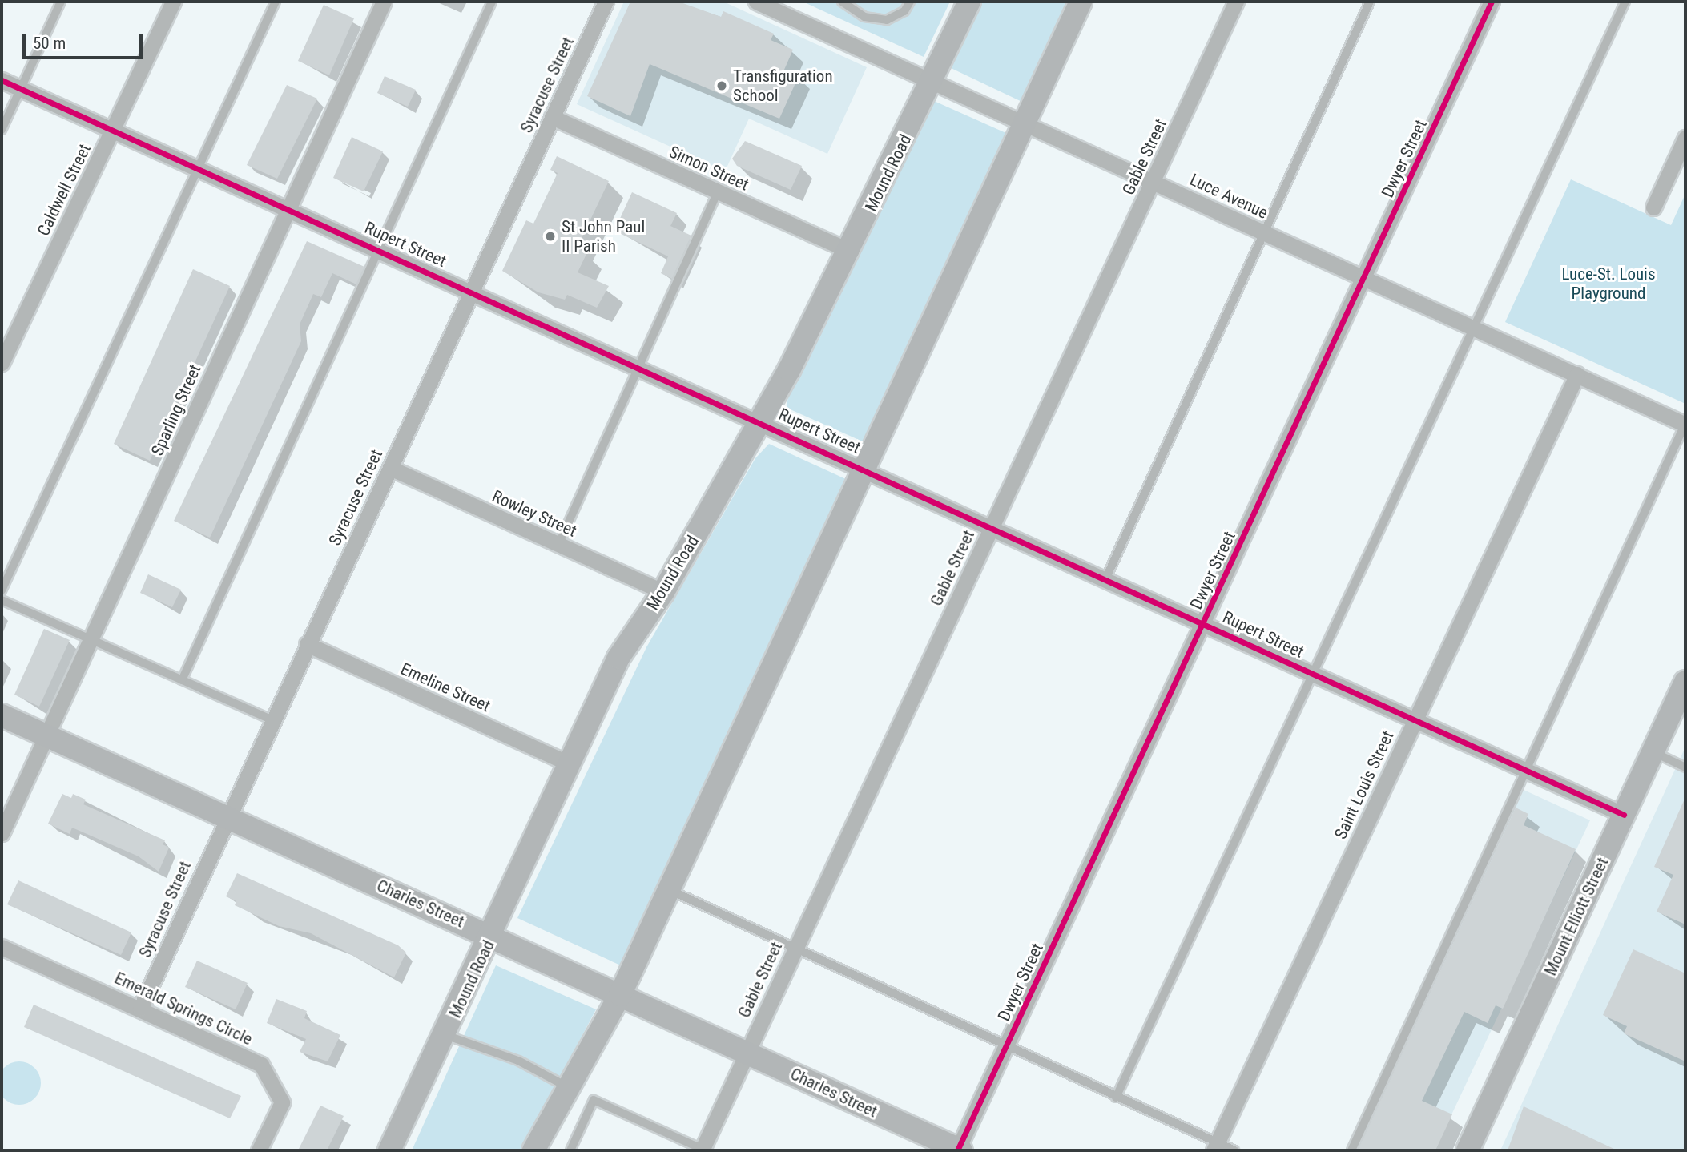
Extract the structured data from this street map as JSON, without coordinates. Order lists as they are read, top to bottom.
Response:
{
  "streets": {
    "main road": ["Mound Road", "Charles Street", "Mount Elliott Street"],
    "street": [
      "Syracuse Street",
      "Gable Street",
      "Dwyer Street",
      "Simon Street",
      "Caldwell Street",
      "Luce Avenue",
      "Rupert Street",
      "Sparling Street",
      "Rowley Street",
      "Emeline Street",
      "Saint Louis Street",
      "Emerald Springs Circle"
    ]
  },
  "crossings": [
    ["Syracuse Street", "Simon Street"],
    ["Syracuse Street", "Rupert Street"],
    ["Syracuse Street", "Rowley Street"],
    ["Syracuse Street", "Emeline Street"],
    ["Syracuse Street", "Charles Street"],
    ["Syracuse Street", "Emerald Springs Circle"],
    ["Gable Street", "Luce Avenue"],
    ["Gable Street", "Rupert Street"],
    ["Gable Street", "Charles Street"],
    ["Dwyer Street", "Luce Avenue"],
    ["Dwyer Street", "Rupert Street"],
    ["Dwyer Street", "Charles Street"],
    ["Simon Street", "Mound Road"],
    ["Mound Road", "Luce Avenue"],
    ["Mound Road", "Rupert Street"],
    ["Mound Road", "Rowley Street"],
    ["Mound Road", "Emeline Street"],
    ["Mound Road", "Charles Street"],
    ["Caldwell Street", "Rupert Street"],
    ["Luce Avenue", "Saint Louis Street"],
    ["Rupert Street", "Sparling Street"],
    ["Rupert Street", "Saint Louis Street"],
    ["Rupert Street", "Mount Elliott Street"],
    ["Sparling Street", "Charles Street"]
  ],
  "parks": ["Luce-St. Louis Playground"],
  "places": ["Transfiguration School", "St John Paul II Parish"],
  "scale_bar": "50 m"
}
